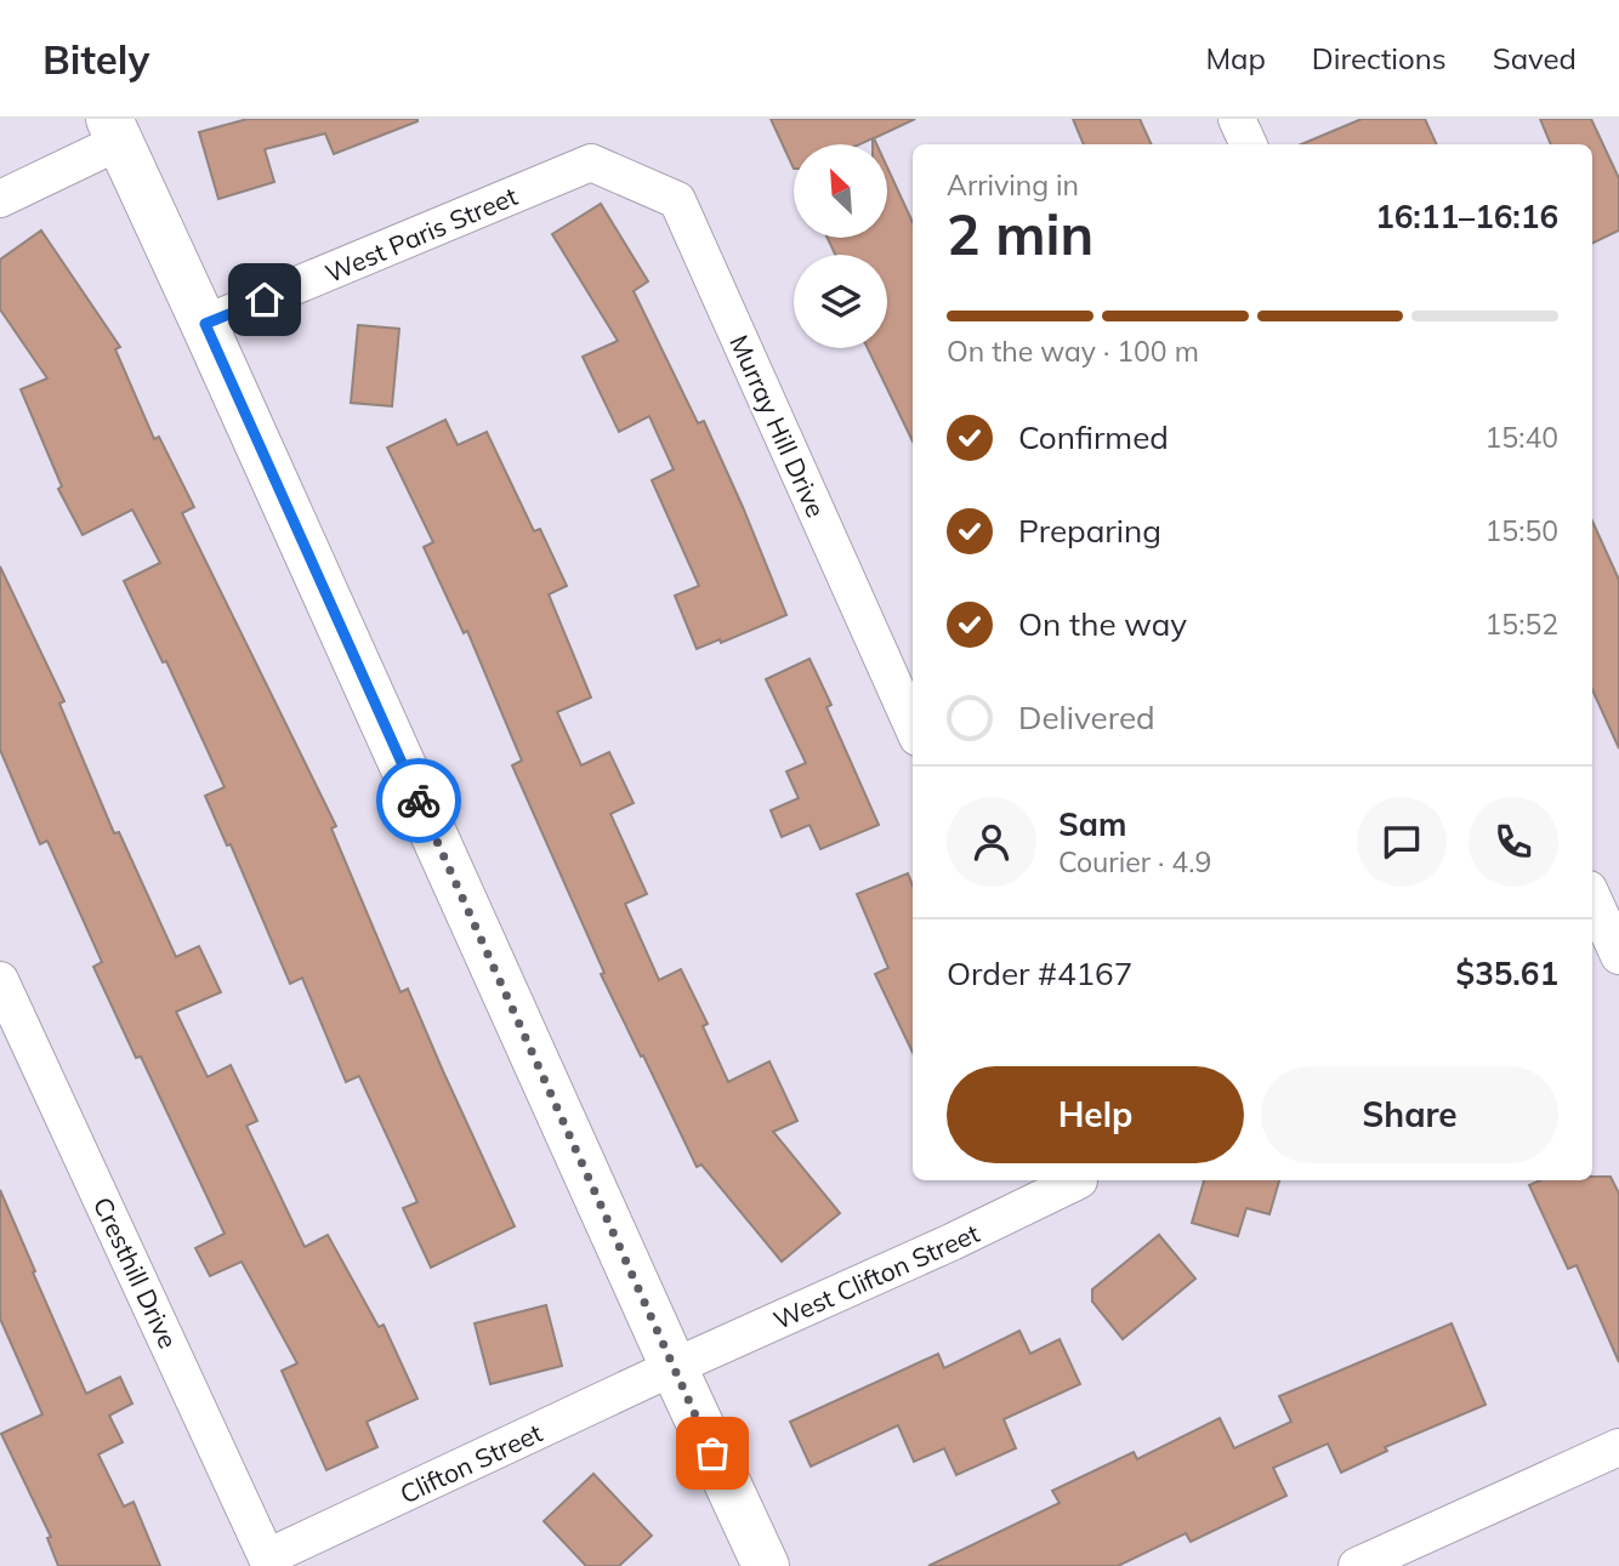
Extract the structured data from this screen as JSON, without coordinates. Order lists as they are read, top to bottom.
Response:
{
  "streets": {
    "street": [
      "West Paris Street",
      "Murray Hill Drive",
      "Cresthill Drive",
      "West Clifton Street",
      "Clifton Street"
    ]
  },
  "crossings": [
    ["West Paris Street", "Murray Hill Drive"],
    ["Cresthill Drive", "Clifton Street"],
    ["West Clifton Street", "Clifton Street"]
  ],
  "north": "top left",
  "page": {
    "header": "Bitely",
    "nav": ["Map", "Directions", "Saved"],
    "heading": ["2 min", "Arriving in", "16:11–16:16"],
    "panel": [
      "Sam",
      "Courier · 4.9",
      "Order #4167",
      "$35.61"
    ],
    "bar": "On the way · 100 m",
    "list": [
      ["Confirmed", "15:40"],
      ["Preparing", "15:50"],
      ["On the way", "15:52"],
      "Delivered"
    ],
    "buttons": ["Help", "Share"]
  }
}
